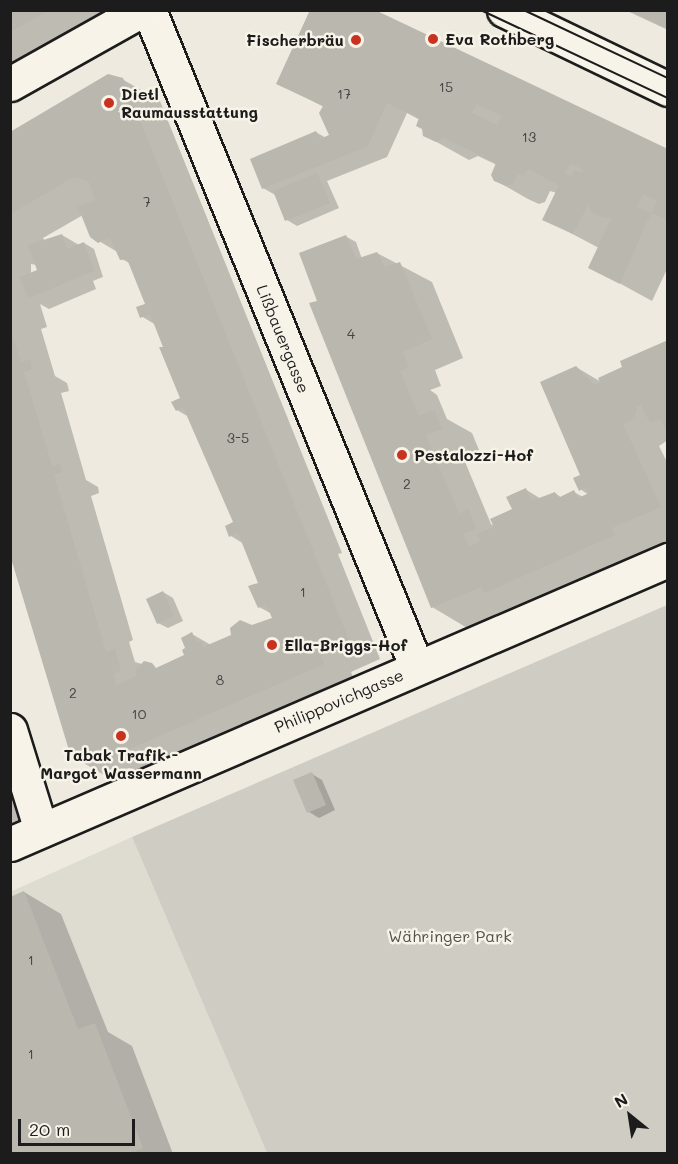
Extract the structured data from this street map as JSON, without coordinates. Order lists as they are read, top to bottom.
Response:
{
  "streets": {
    "street": ["Lißbauergasse", "Philippovichgasse"]
  },
  "crossings": [
    ["Lißbauergasse", "Philippovichgasse"]
  ],
  "parks": ["Währinger Park"],
  "places": [
    "Eva Rothberg",
    "Fischerbräu",
    "Dietl Raumausstattung",
    "Pestalozzi-Hof",
    "Ella-Briggs-Hof",
    "Tabak Trafik - Margot Wassermann"
  ],
  "house_numbers": [
    "15",
    "17",
    "13",
    "7",
    "4",
    "3-5",
    "2",
    "1",
    "8",
    "2",
    "10",
    "1",
    "1"
  ],
  "scale_bar": "20 m",
  "north": "top left"
}
